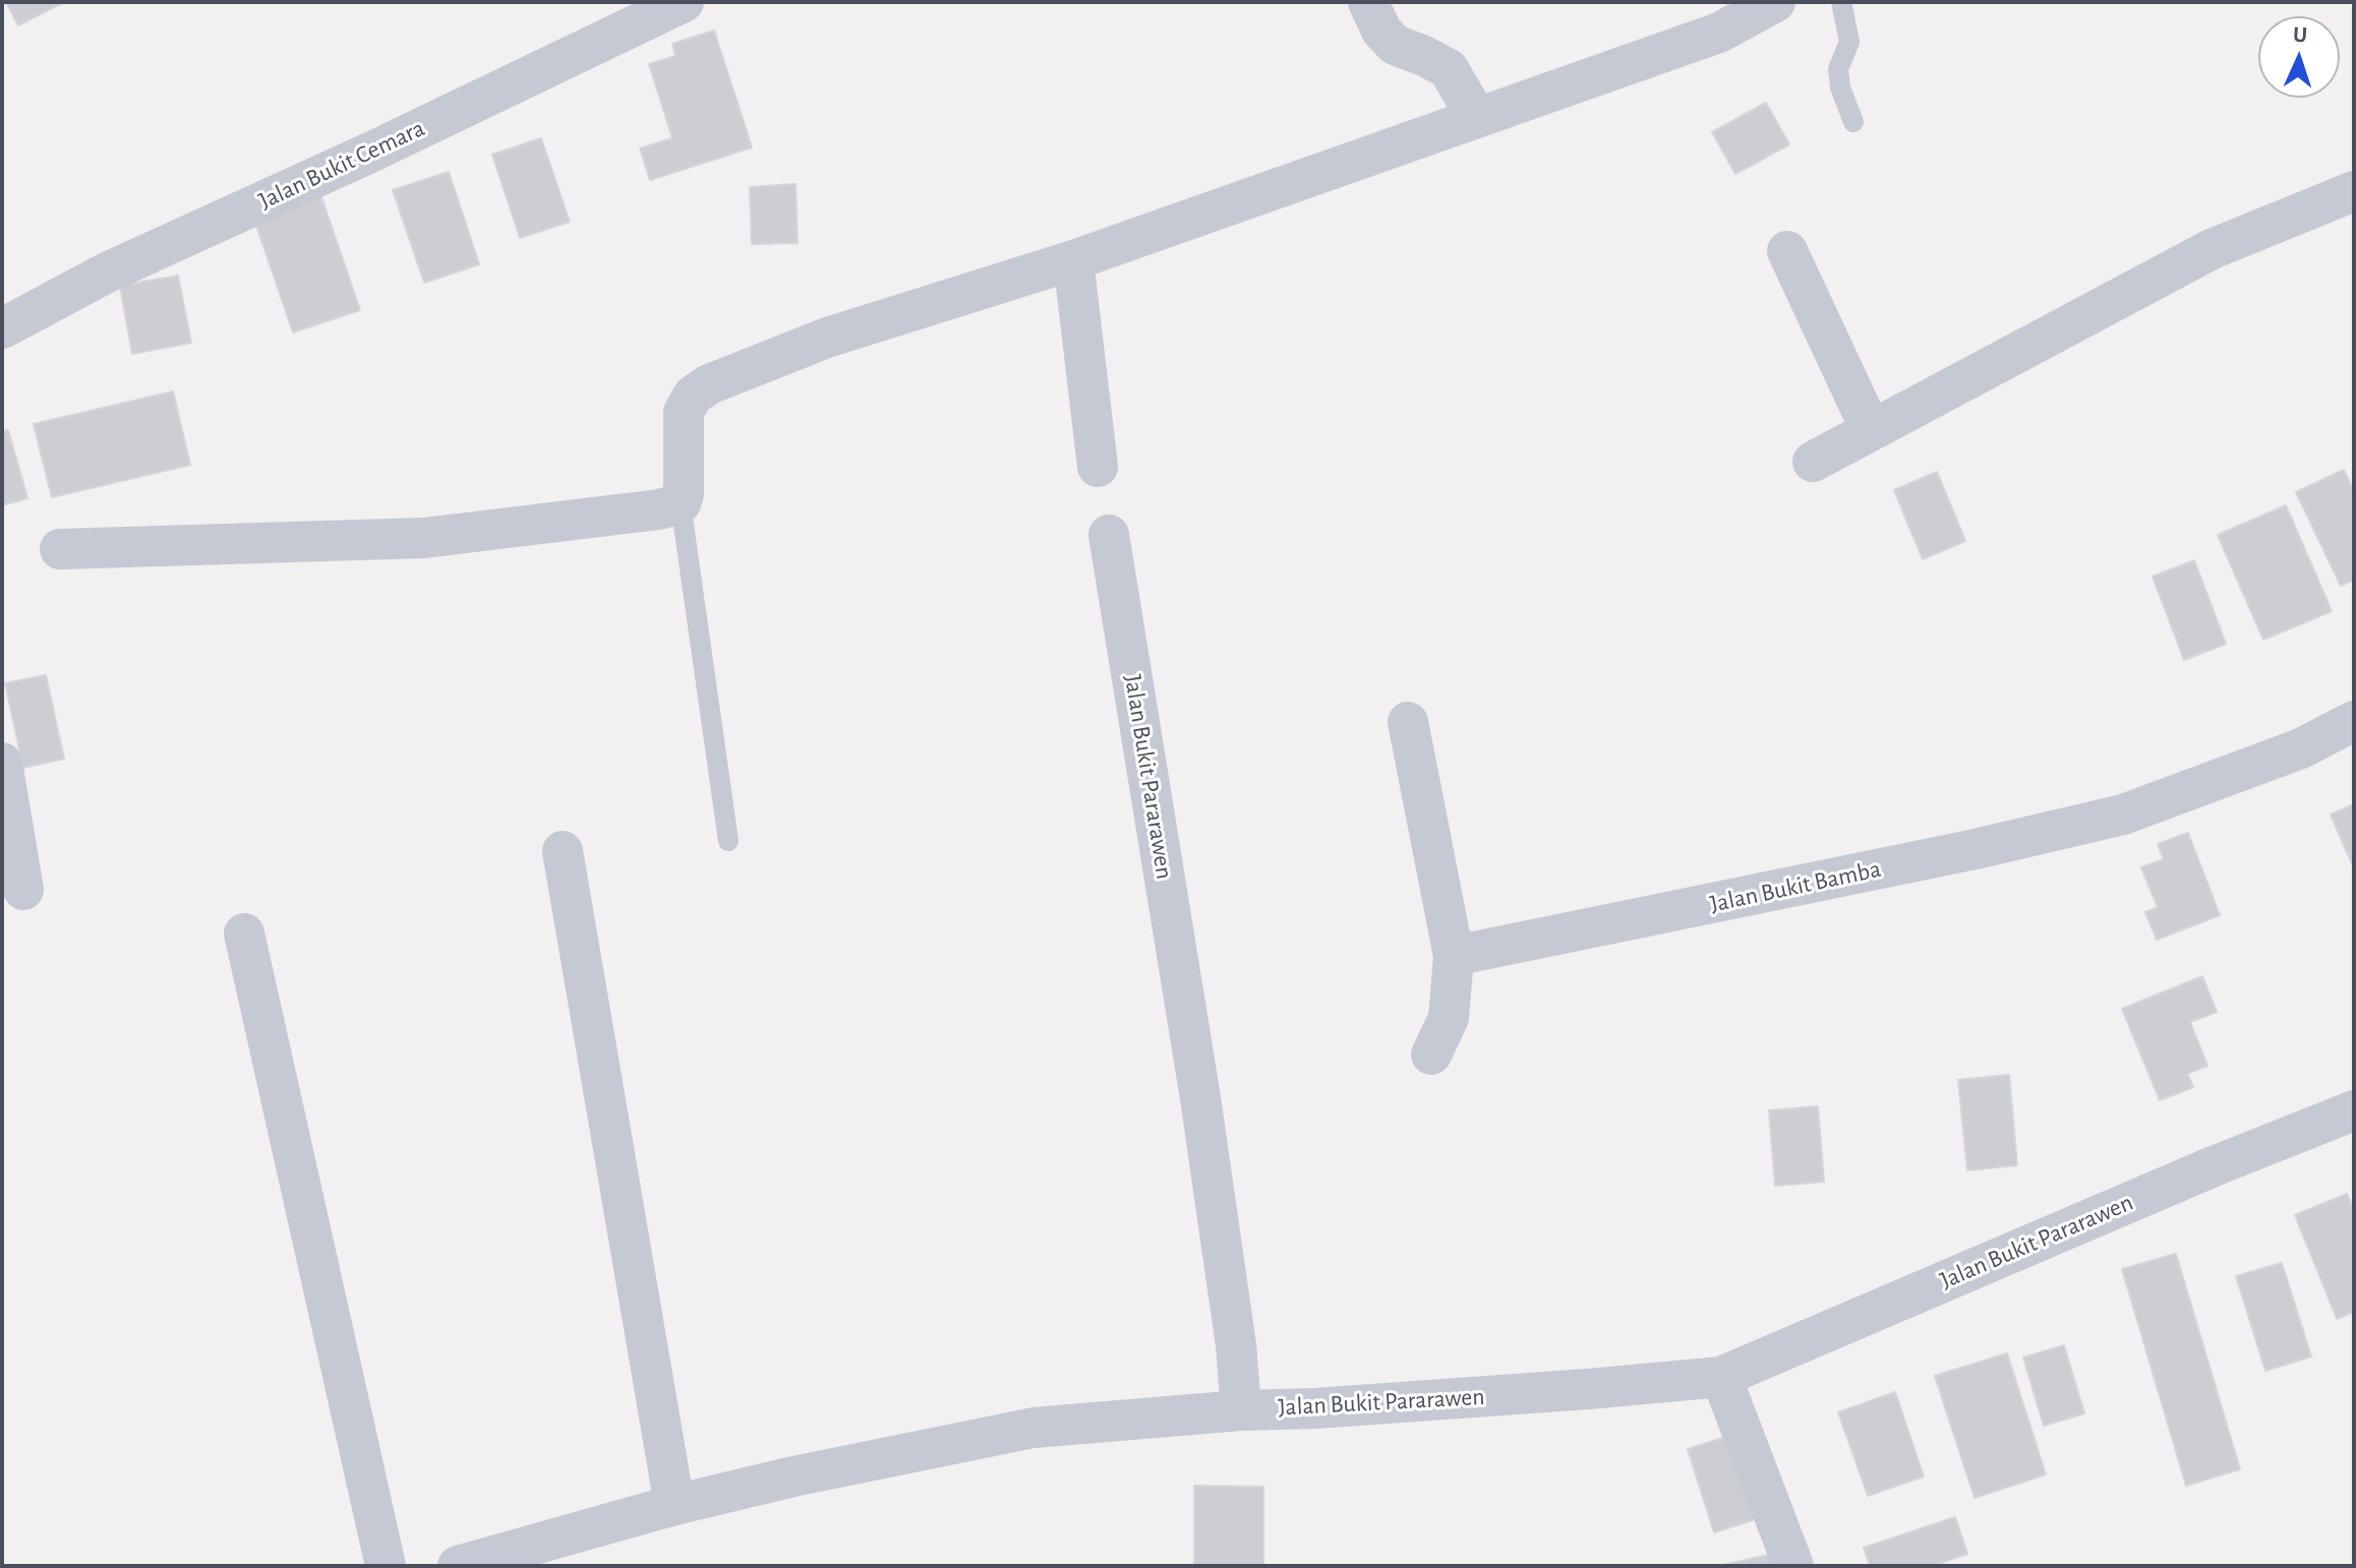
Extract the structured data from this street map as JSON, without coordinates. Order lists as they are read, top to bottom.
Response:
{
  "streets": {
    "street": ["Jalan Bukit Cemara", "Jalan Bukit Pararawen", "Jalan Bukit Bamba"]
  },
  "north": "top"
}
